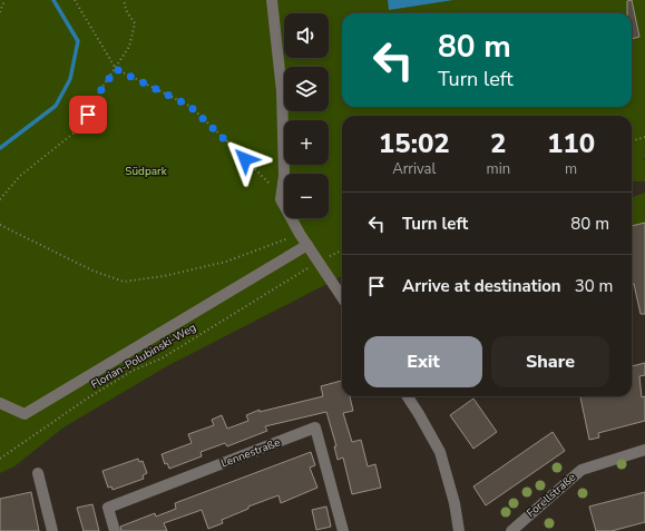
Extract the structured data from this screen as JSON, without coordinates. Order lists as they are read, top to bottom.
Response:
{
  "streets": {
    "street": ["Lennestraße", "Forellstraße"],
    "path": ["Florian-Polubinski-Weg"]
  },
  "parks": ["Südpark"],
  "page": {
    "map_buttons": ["+", "−"],
    "turn": ["80 m", "Turn left"],
    "eta": [
      "15:02",
      "Arrival",
      "2",
      "min",
      "110",
      "m"
    ],
    "list": [
      {
        "name": "Turn left",
        "value": "80 m"
      },
      {
        "name": "Arrive at destination",
        "value": "30 m"
      }
    ],
    "buttons": ["Exit", "Share"]
  }
}
